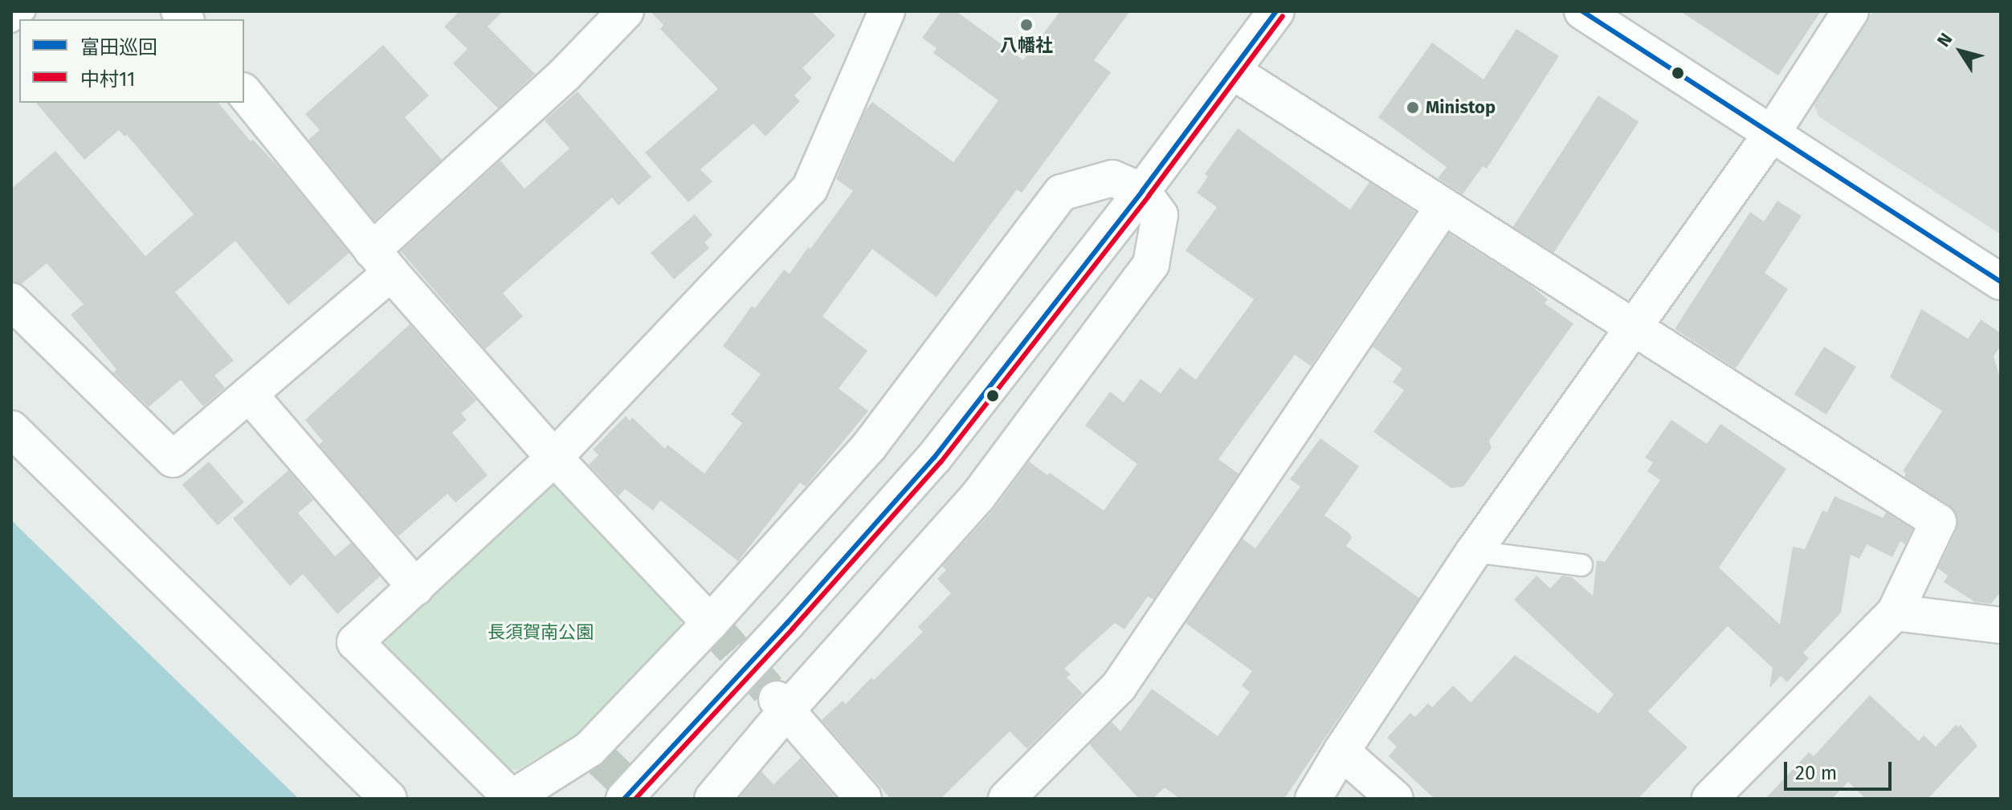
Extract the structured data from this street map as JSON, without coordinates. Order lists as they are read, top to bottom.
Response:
{
  "parks": ["長須賀南公園"],
  "places": ["八幡社", "Ministop"],
  "lines": ["transit line 富田巡回", "transit line 中村11"],
  "legend": ["富田巡回", "中村11"],
  "scale_bar": "20 m",
  "north": "top left"
}
